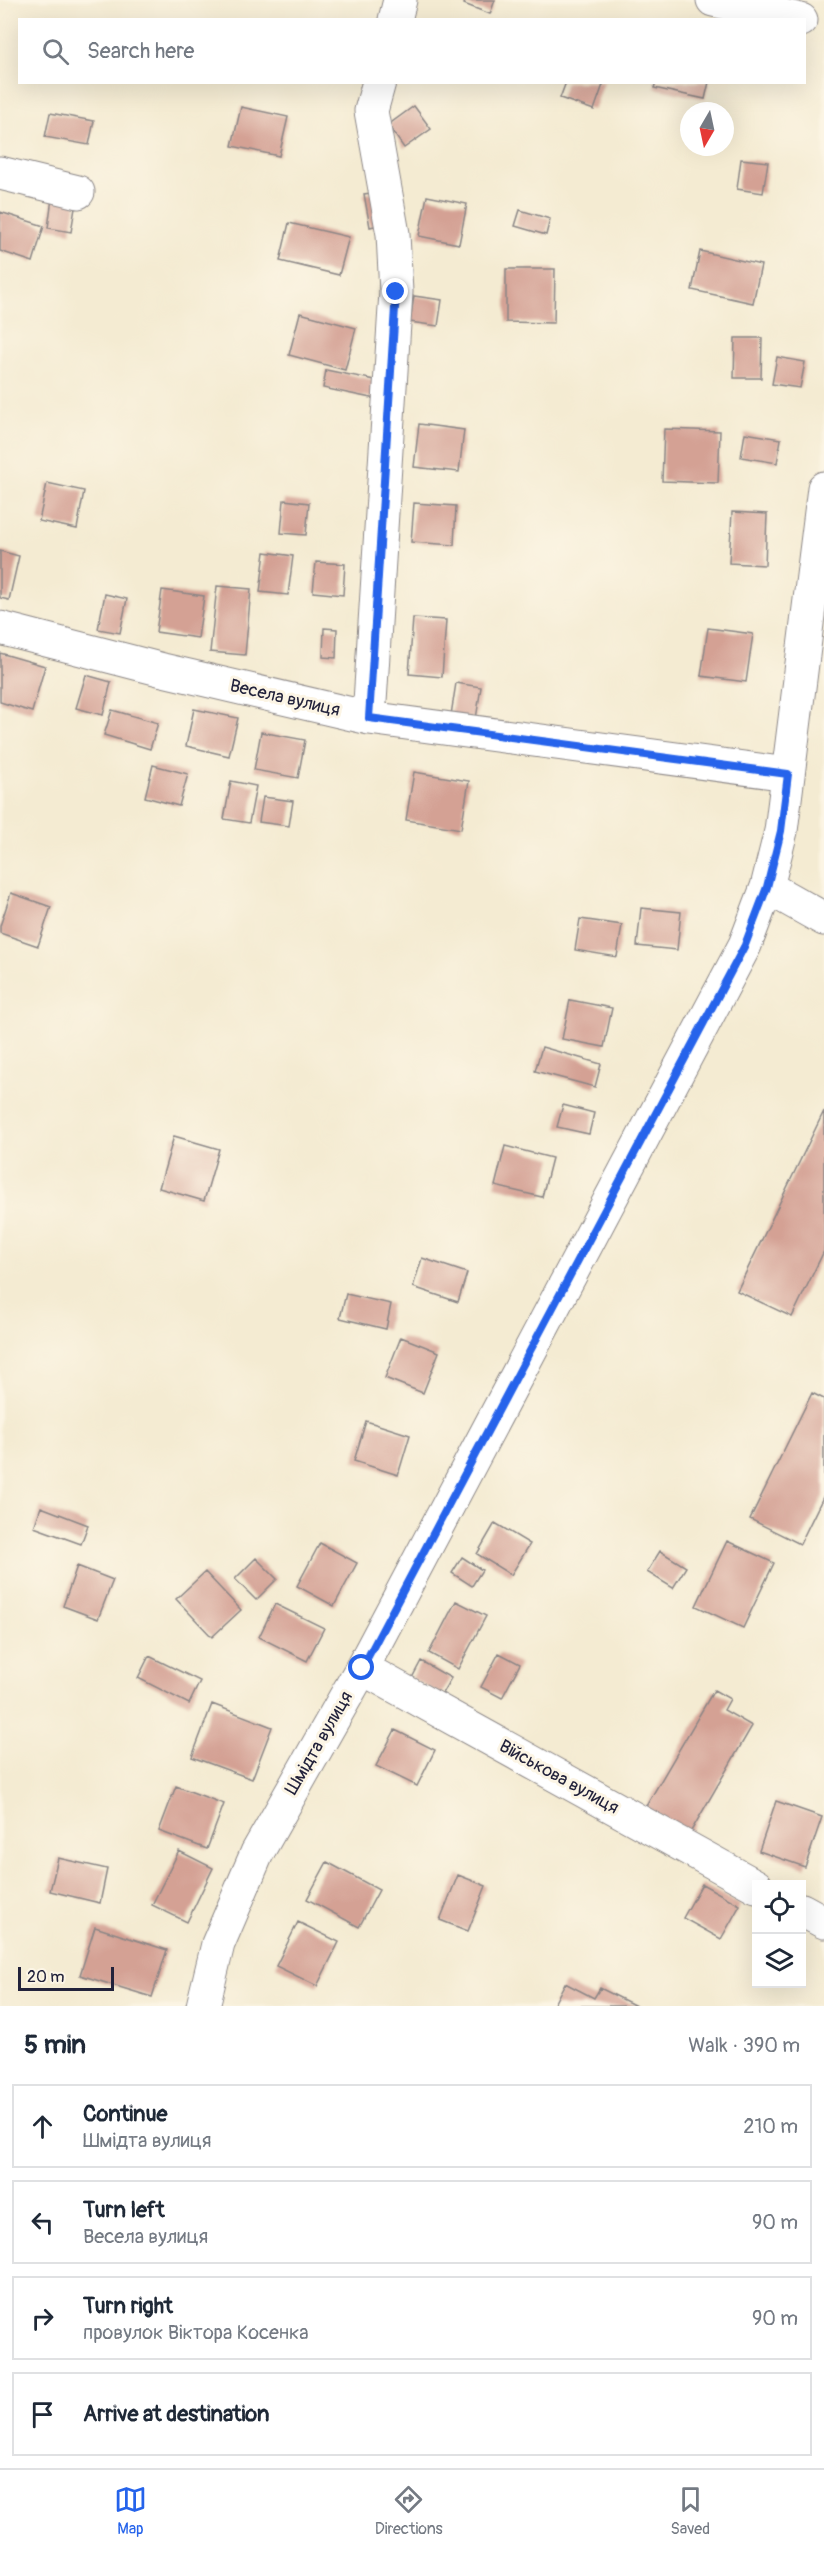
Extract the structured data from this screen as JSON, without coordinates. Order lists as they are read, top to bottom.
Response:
{
  "streets": {
    "street": ["Весела вулиця", "Шмідта вулиця", "Військова вулиця"]
  },
  "crossings": [
    ["Весела вулиця", "Шмідта вулиця"],
    ["Шмідта вулиця", "Військова вулиця"]
  ],
  "scale_bar": "20 m",
  "north": "bottom",
  "page": {
    "search": "Search here",
    "scale": "20 m",
    "heading": ["5 min", "Walk · 390 m"],
    "list": [
      ["Continue", "Шмідта вулиця", "210 m"],
      ["Turn left", "Весела вулиця", "90 m"],
      ["Turn right", "провулок Віктора Косенка", "90 m"],
      "Arrive at destination"
    ],
    "nav": ["Map", "Directions", "Saved"]
  }
}
